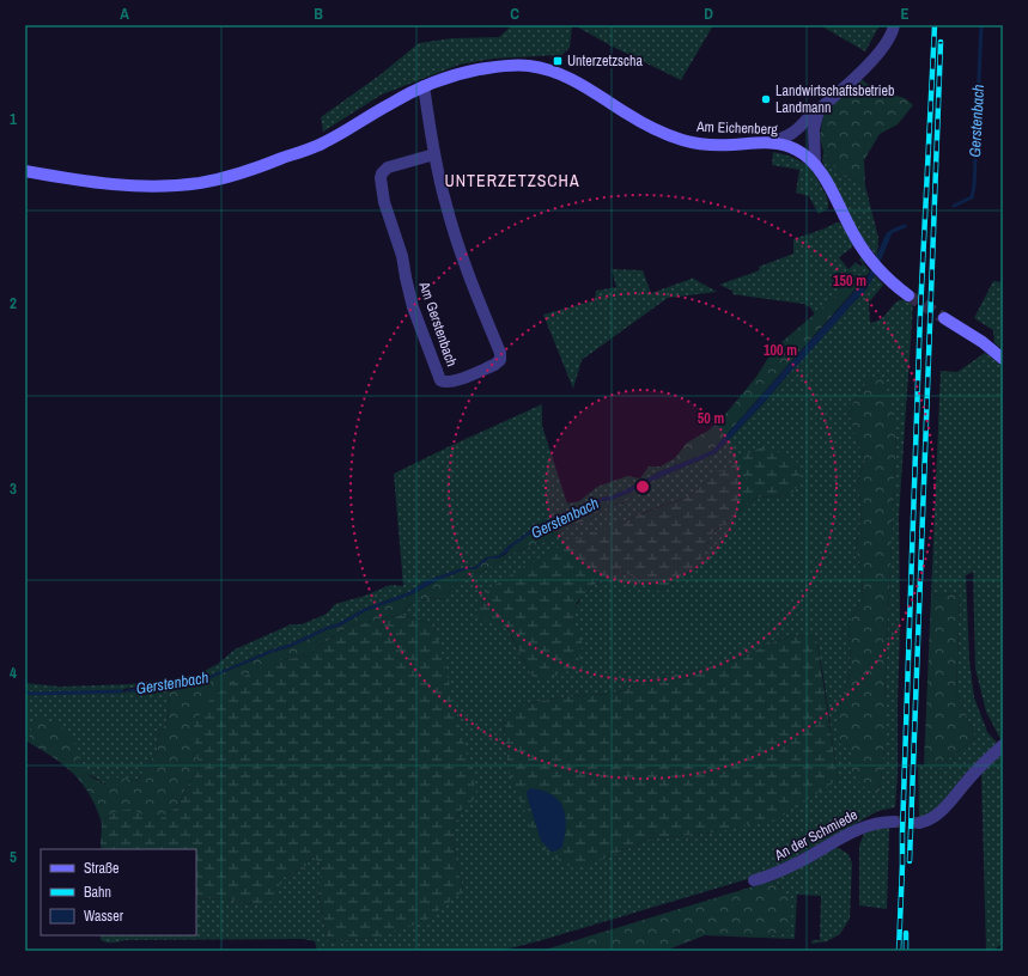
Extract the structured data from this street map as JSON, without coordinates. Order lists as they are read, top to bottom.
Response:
{
  "streets": {
    "street": ["Am Eichenberg", "Am Gerstenbach", "An der Schmiede"]
  },
  "crossings": [
    ["Am Eichenberg", "Am Gerstenbach"]
  ],
  "districts": ["UNTERZETZSCHA"],
  "water": ["Gerstenbach"],
  "places": {
    "transit": ["Unterzetzscha"],
    "other": ["Landwirtschaftsbetrieb Landmann"]
  },
  "legend": ["Straße", "Bahn", "Wasser"],
  "grid": {
    "columns": [
      "A",
      "B",
      "C",
      "D",
      "E"
    ],
    "rows": [
      "1",
      "2",
      "3",
      "4",
      "5"
    ]
  },
  "rings": ["150 m", "100 m", "50 m"]
}
